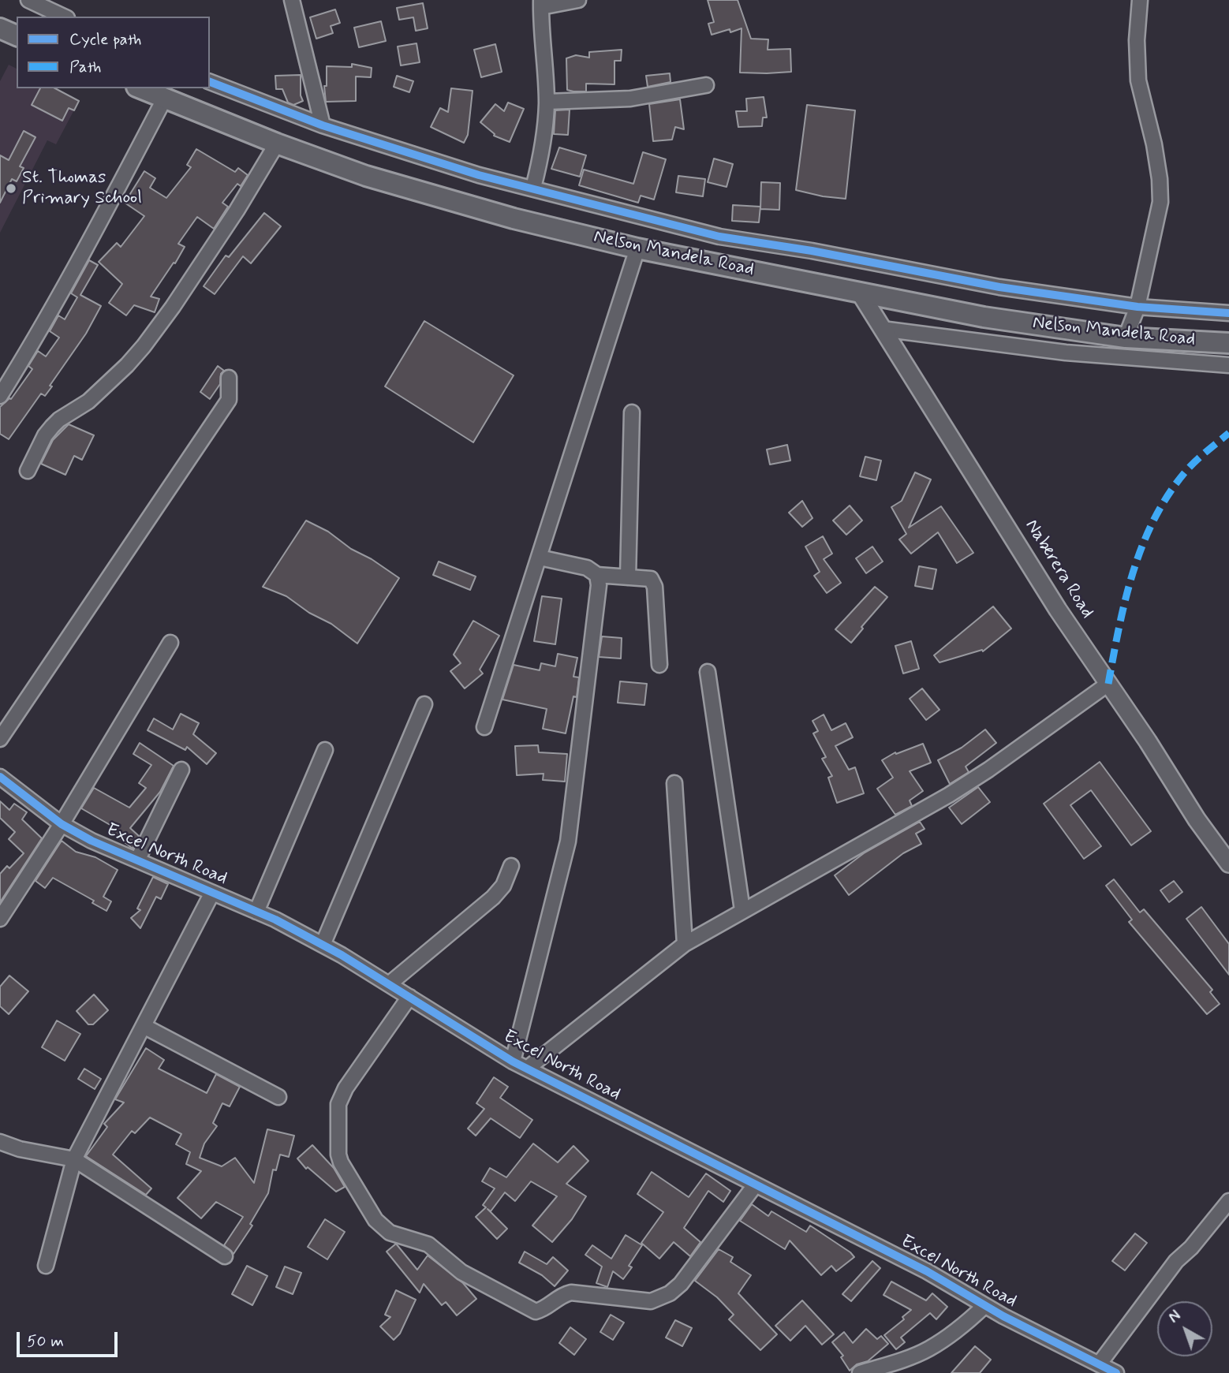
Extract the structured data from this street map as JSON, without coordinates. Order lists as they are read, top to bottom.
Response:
{
  "streets": {
    "main road": ["Nelson Mandela Road"],
    "street": ["Naberera Road", "Excel North Road"]
  },
  "crossings": [
    ["Nelson Mandela Road", "Naberera Road"]
  ],
  "places": ["St. Thomas Primary School"],
  "legend": ["Cycle path", "Path"],
  "scale_bar": "50 m",
  "north": "top left"
}
